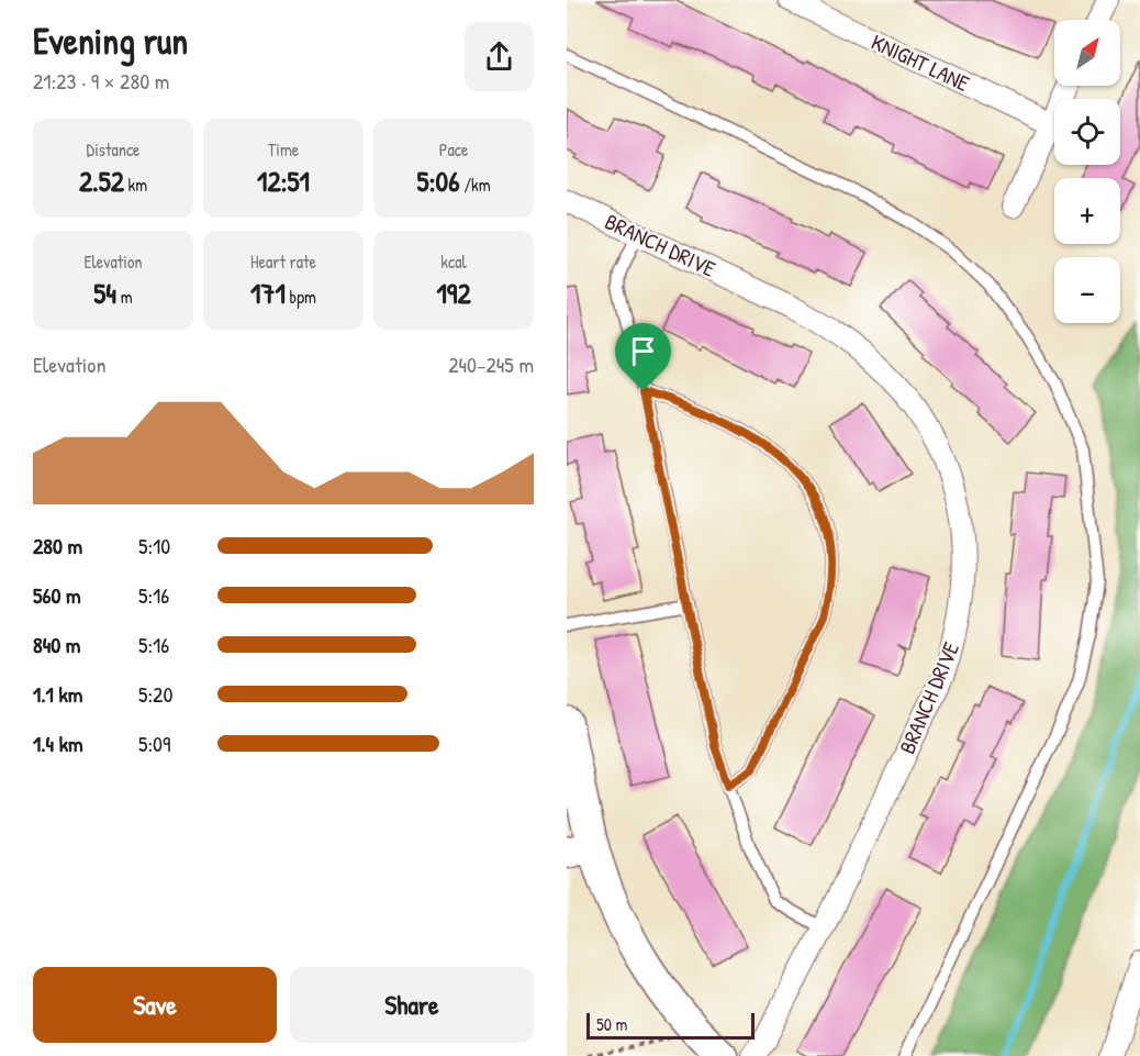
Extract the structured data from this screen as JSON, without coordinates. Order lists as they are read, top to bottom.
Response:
{
  "streets": {
    "street": ["KNIGHT LANE", "BRANCH DRIVE"]
  },
  "scale_bar": "50 m",
  "north": "top right",
  "page": {
    "heading": ["Evening run", "21:23 · 9 × 280 m"],
    "map_buttons": ["+", "−"],
    "stats": [
      ["Distance", "2.52 km"],
      ["Time", "12:51"],
      ["Pace", "5:06 /km"],
      ["Elevation", "54 m"],
      ["Heart rate", "171 bpm"],
      ["kcal", "192"]
    ],
    "chart": ["Elevation", "240–245 m"],
    "list": [
      {
        "name": "280 m",
        "note": "5:10"
      },
      {
        "name": "560 m",
        "note": "5:16"
      },
      {
        "name": "840 m",
        "note": "5:16"
      },
      {
        "name": "1.1 km",
        "note": "5:20"
      },
      {
        "name": "1.4 km",
        "note": "5:09"
      }
    ],
    "buttons": ["Save", "Share"],
    "scale": "50 m"
  }
}
